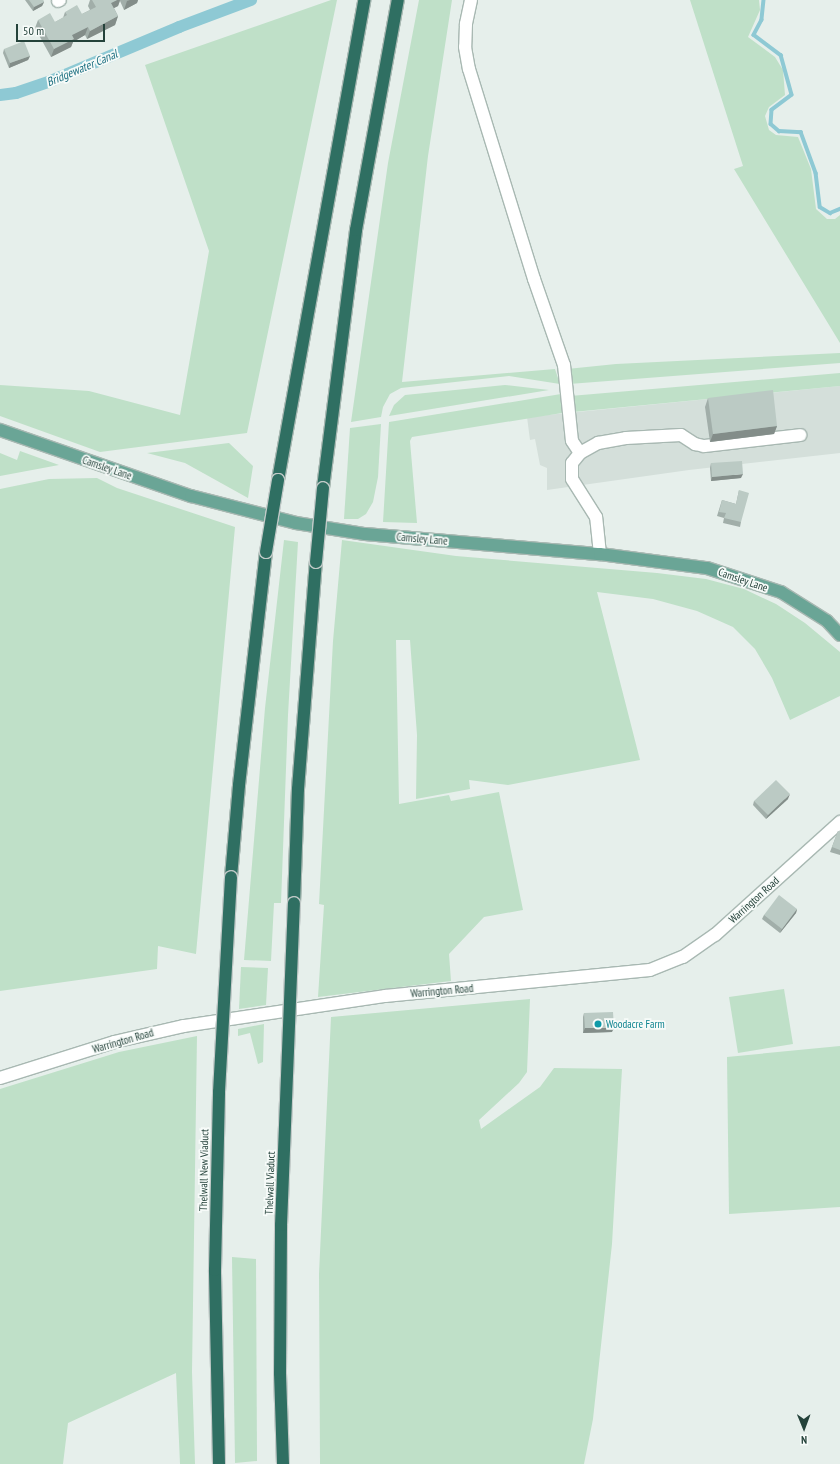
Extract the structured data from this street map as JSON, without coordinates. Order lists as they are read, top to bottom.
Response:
{
  "streets": {
    "highway": ["Thelwall New Viaduct", "Thelwall Viaduct"],
    "main road": ["Camsley Lane"],
    "street": ["Warrington Road"]
  },
  "water": ["Bridgewater Canal"],
  "places": ["Woodacre Farm"],
  "scale_bar": "50 m",
  "north": "bottom"
}
